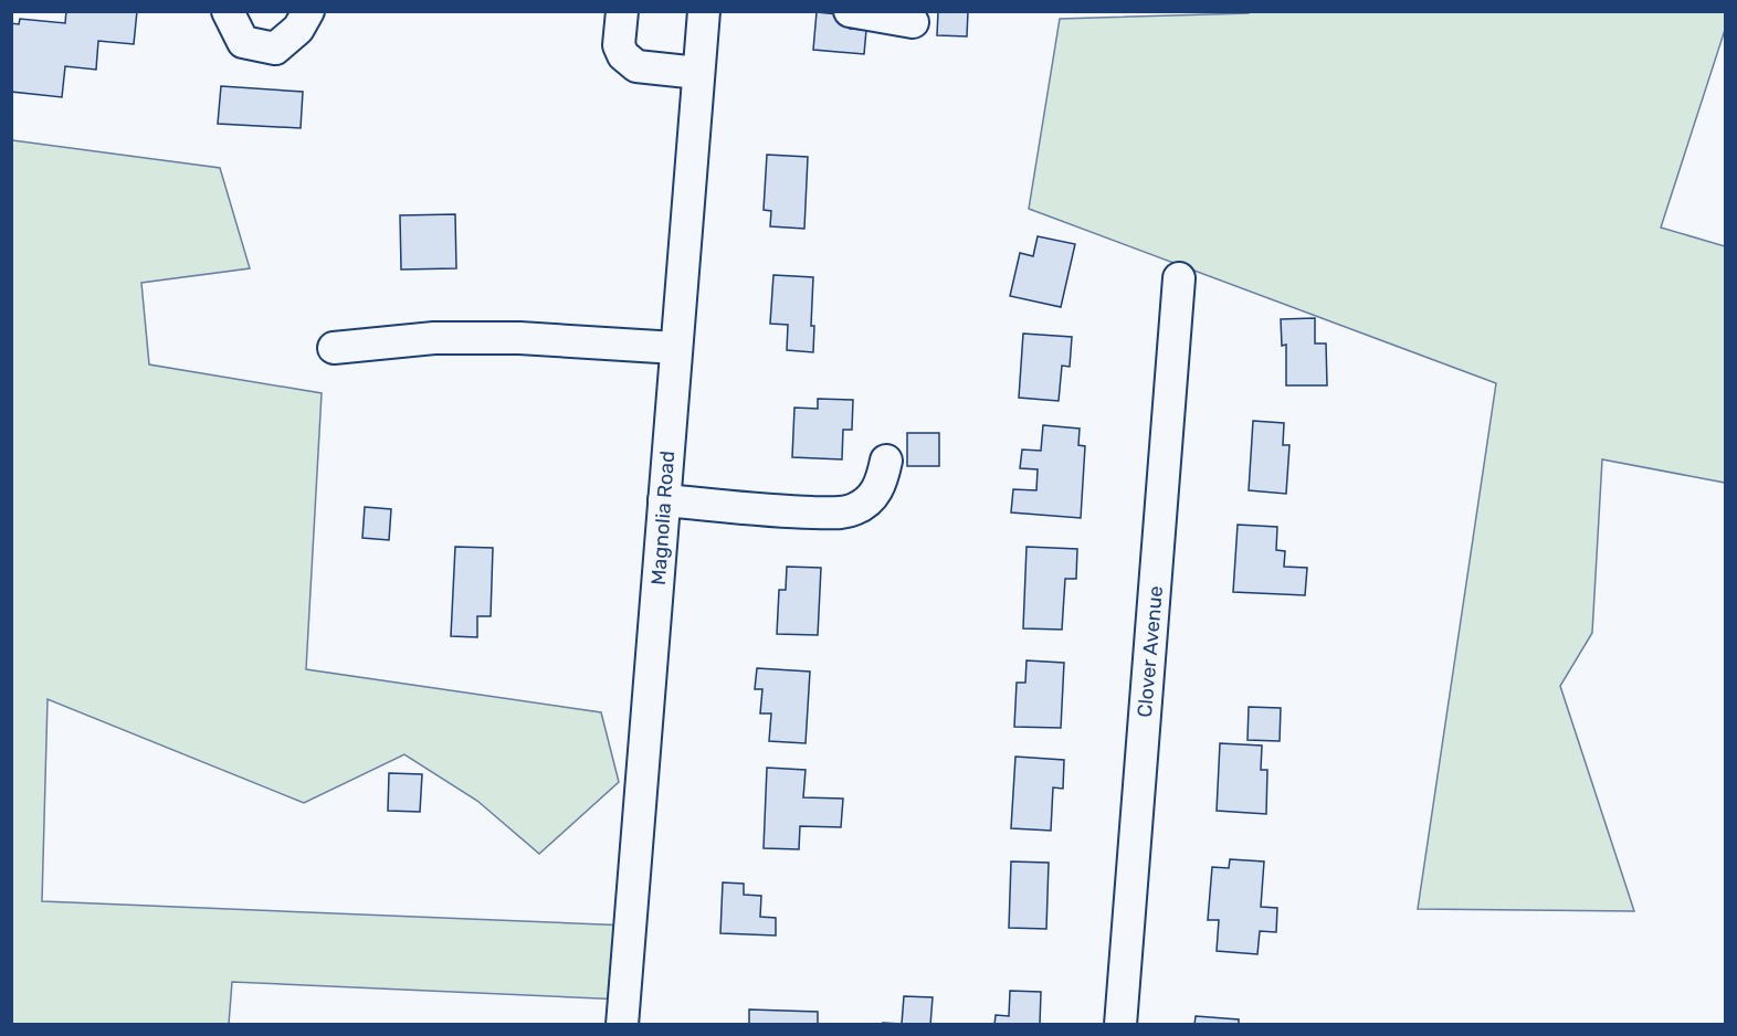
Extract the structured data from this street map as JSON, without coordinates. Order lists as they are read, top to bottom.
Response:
{
  "streets": {
    "street": ["Magnolia Road", "Clover Avenue"]
  }
}
